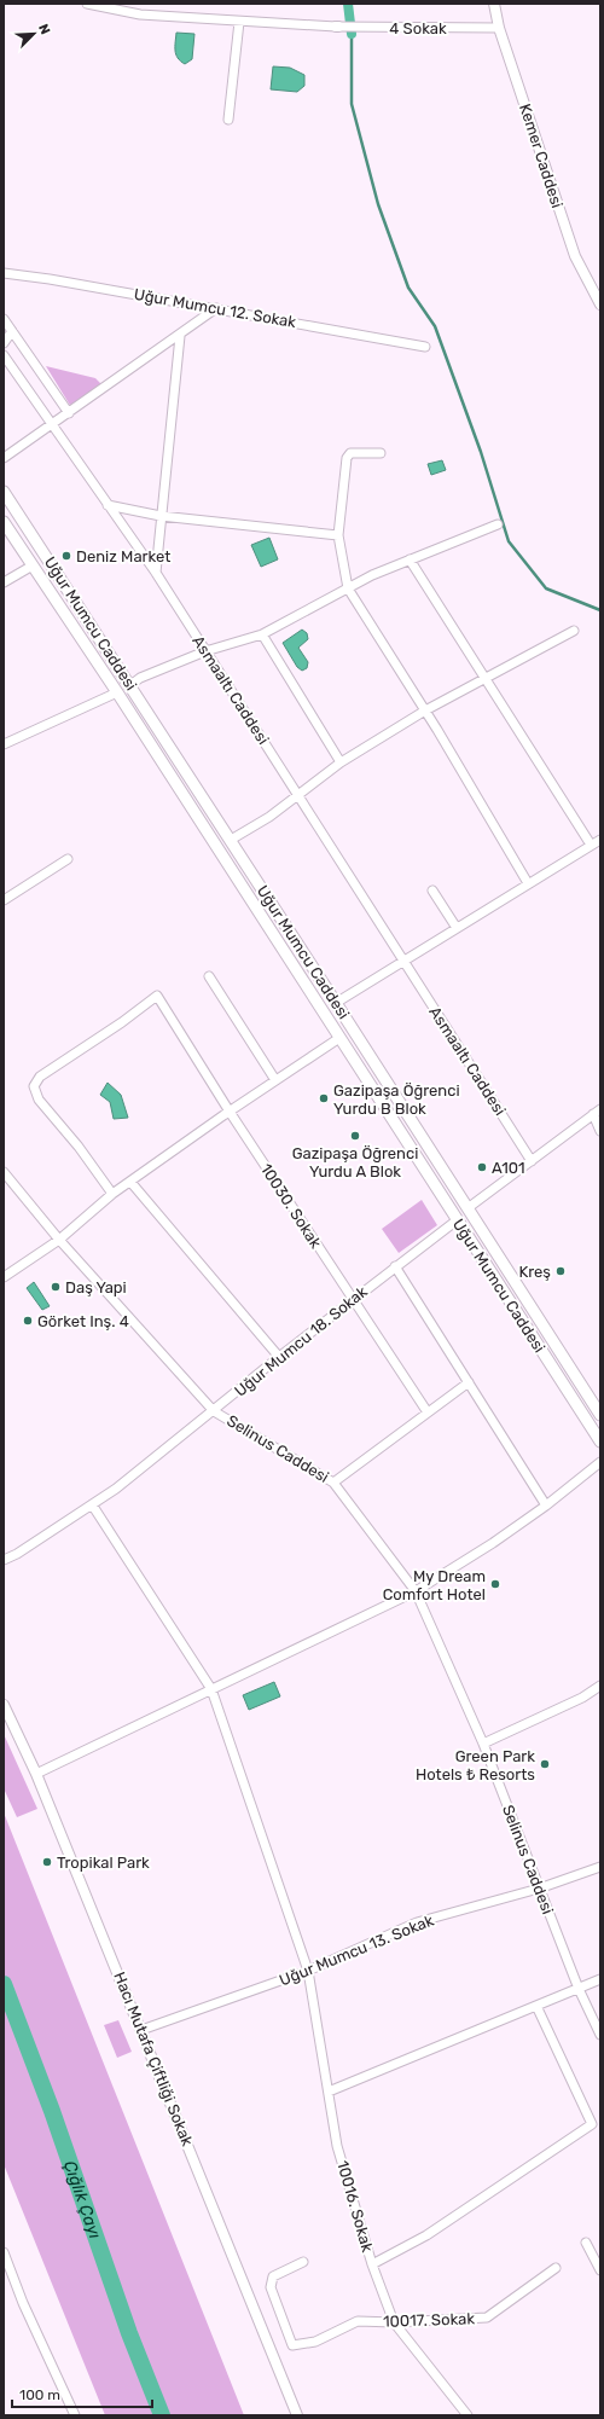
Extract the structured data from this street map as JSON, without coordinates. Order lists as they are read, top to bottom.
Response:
{
  "streets": {
    "main road": ["Uğur Mumcu Caddesi"],
    "street": [
      "4 Sokak",
      "Kemer Caddesi",
      "Uğur Mumcu 12. Sokak",
      "Asmaaltı Caddesi",
      "10030. Sokak",
      "Uğur Mumcu 18. Sokak",
      "Selinus Caddesi",
      "Uğur Mumcu 13. Sokak",
      "Hacı Mutafa Çiftliği Sokak",
      "10016. Sokak",
      "10017. Sokak"
    ]
  },
  "crossings": [
    ["4 Sokak", "Kemer Caddesi"],
    ["Uğur Mumcu Caddesi", "Uğur Mumcu 18. Sokak"],
    ["10030. Sokak", "Uğur Mumcu 18. Sokak"],
    ["Uğur Mumcu 18. Sokak", "Selinus Caddesi"],
    ["Uğur Mumcu 18. Sokak", "10016. Sokak"],
    ["Selinus Caddesi", "Uğur Mumcu 13. Sokak"],
    ["Uğur Mumcu 13. Sokak", "Hacı Mutafa Çiftliği Sokak"],
    ["Uğur Mumcu 13. Sokak", "10016. Sokak"],
    ["10016. Sokak", "10017. Sokak"]
  ],
  "water": ["Çığlık Çayı"],
  "places": [
    "Deniz Market",
    "Gazipaşa Öğrenci Yurdu B Blok",
    "Gazipaşa Öğrenci Yurdu A Blok",
    "A101",
    "Kreş",
    "Daş Yapi",
    "Görket Inş. 4",
    "My Dream Comfort Hotel",
    "Green Park Hotels ₺ Resorts",
    "Tropikal Park"
  ],
  "scale_bar": "100 m",
  "north": "top right"
}
